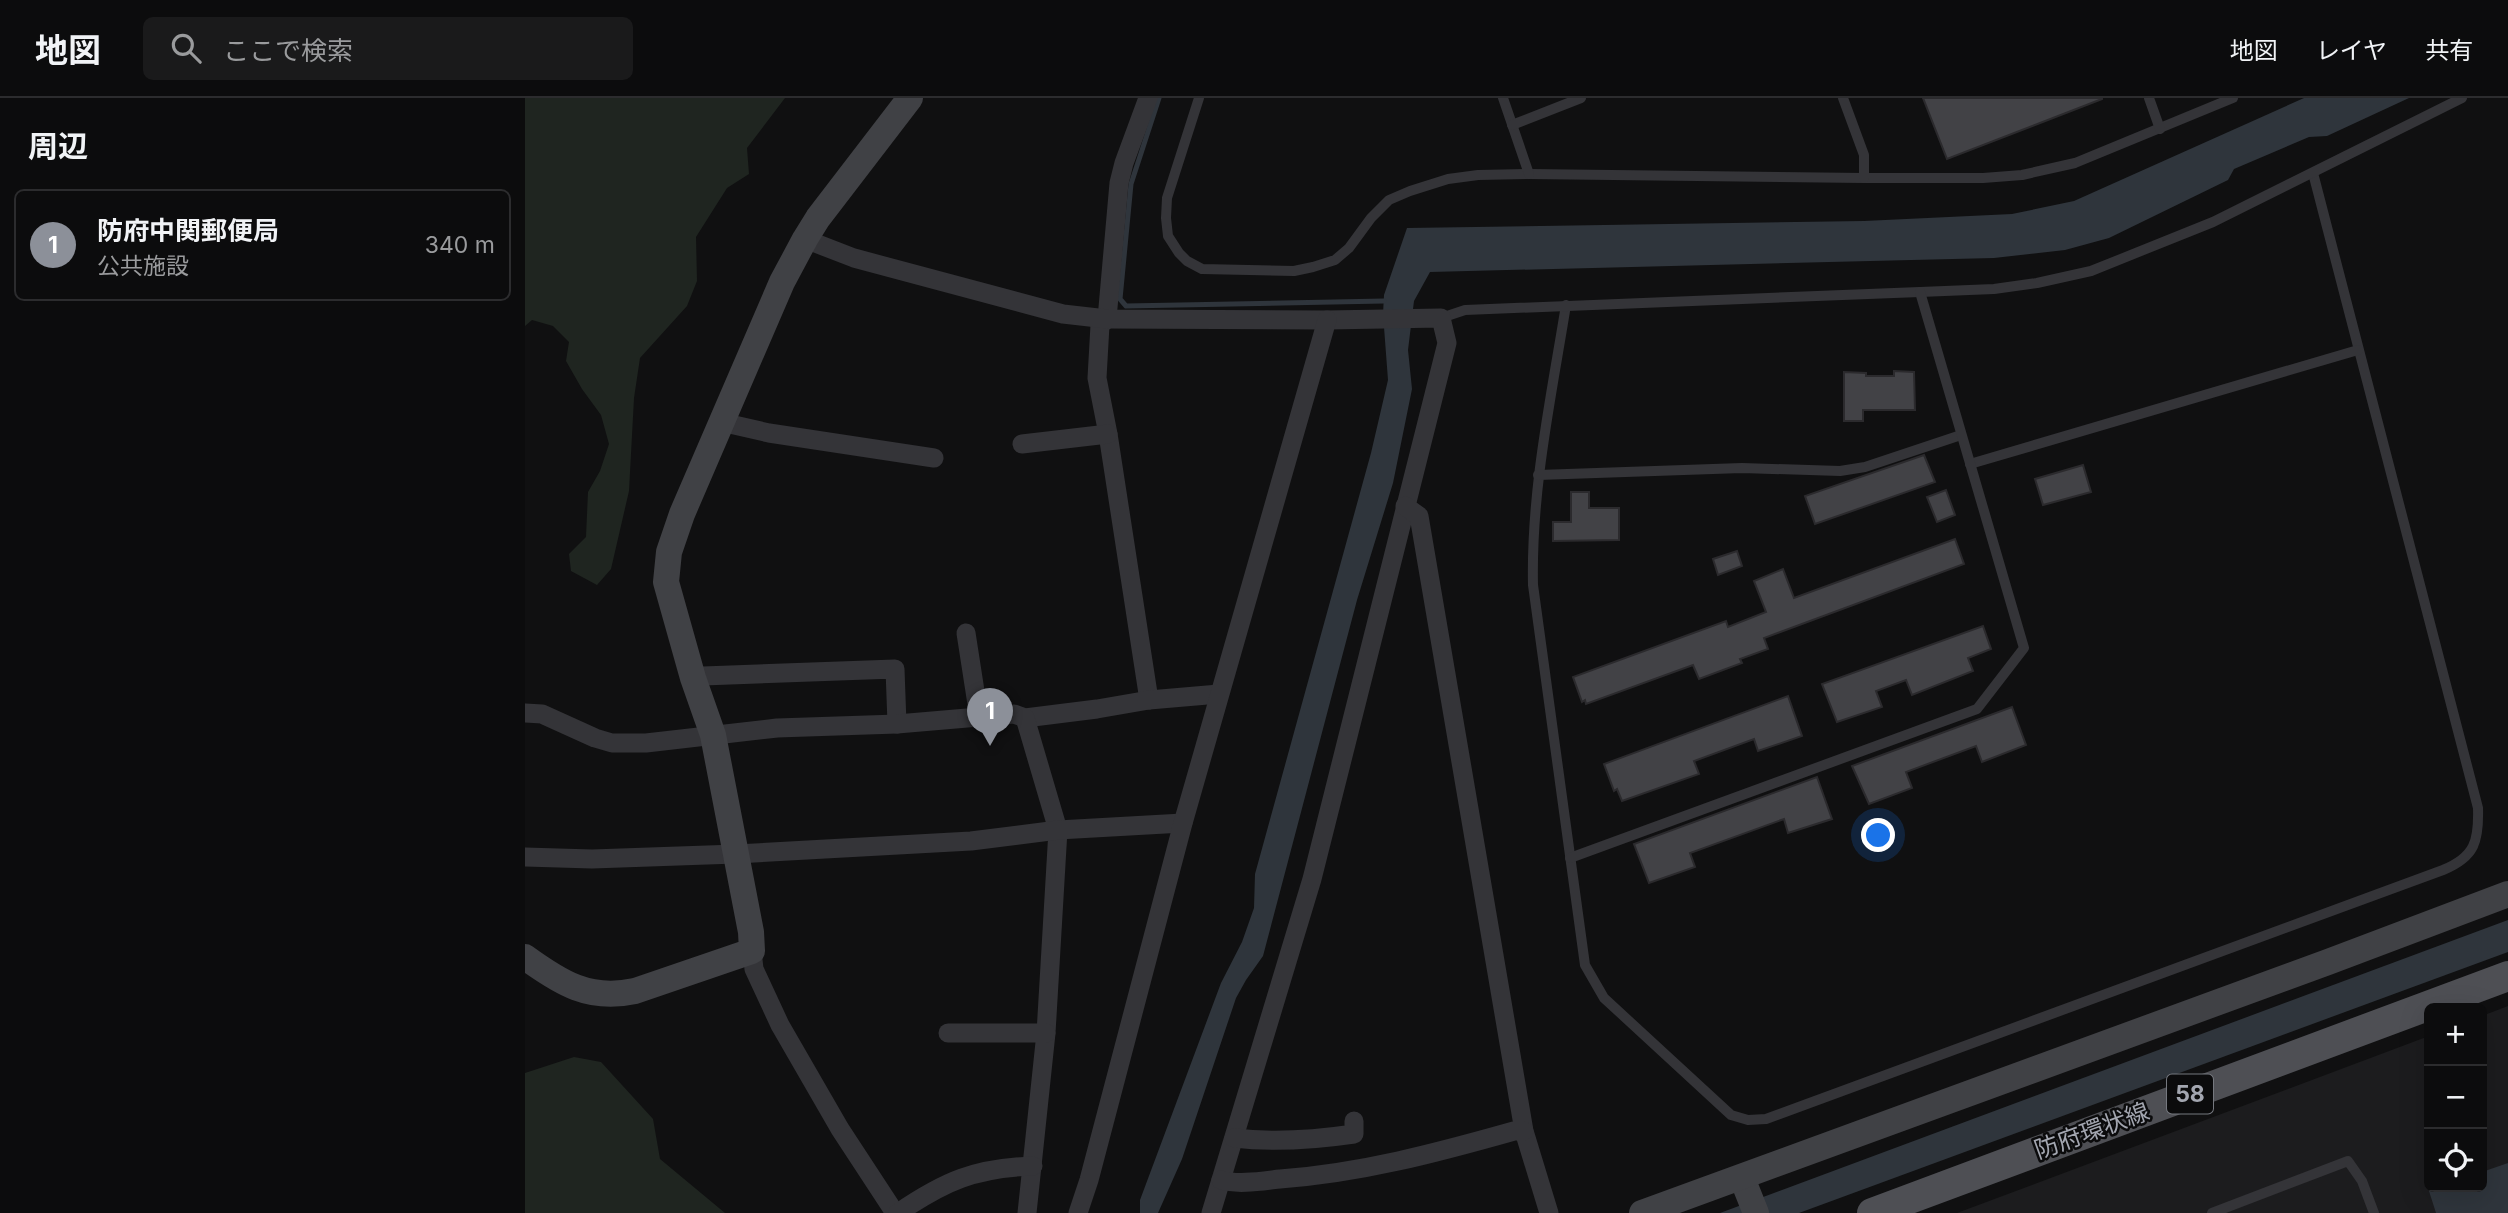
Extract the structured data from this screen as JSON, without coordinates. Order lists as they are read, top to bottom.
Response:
{
  "streets": {
    "main road": ["58", "防府環状線"]
  },
  "page": {
    "header": "地図",
    "search": "ここで検索",
    "nav": ["地図", "レイヤ", "共有"],
    "heading": "周辺",
    "list": [
      {
        "mark": "1",
        "name": "防府中関郵便局",
        "note": "公共施設",
        "value": "340 m"
      }
    ],
    "pins": "1",
    "map_buttons": ["+", "−"]
  }
}
